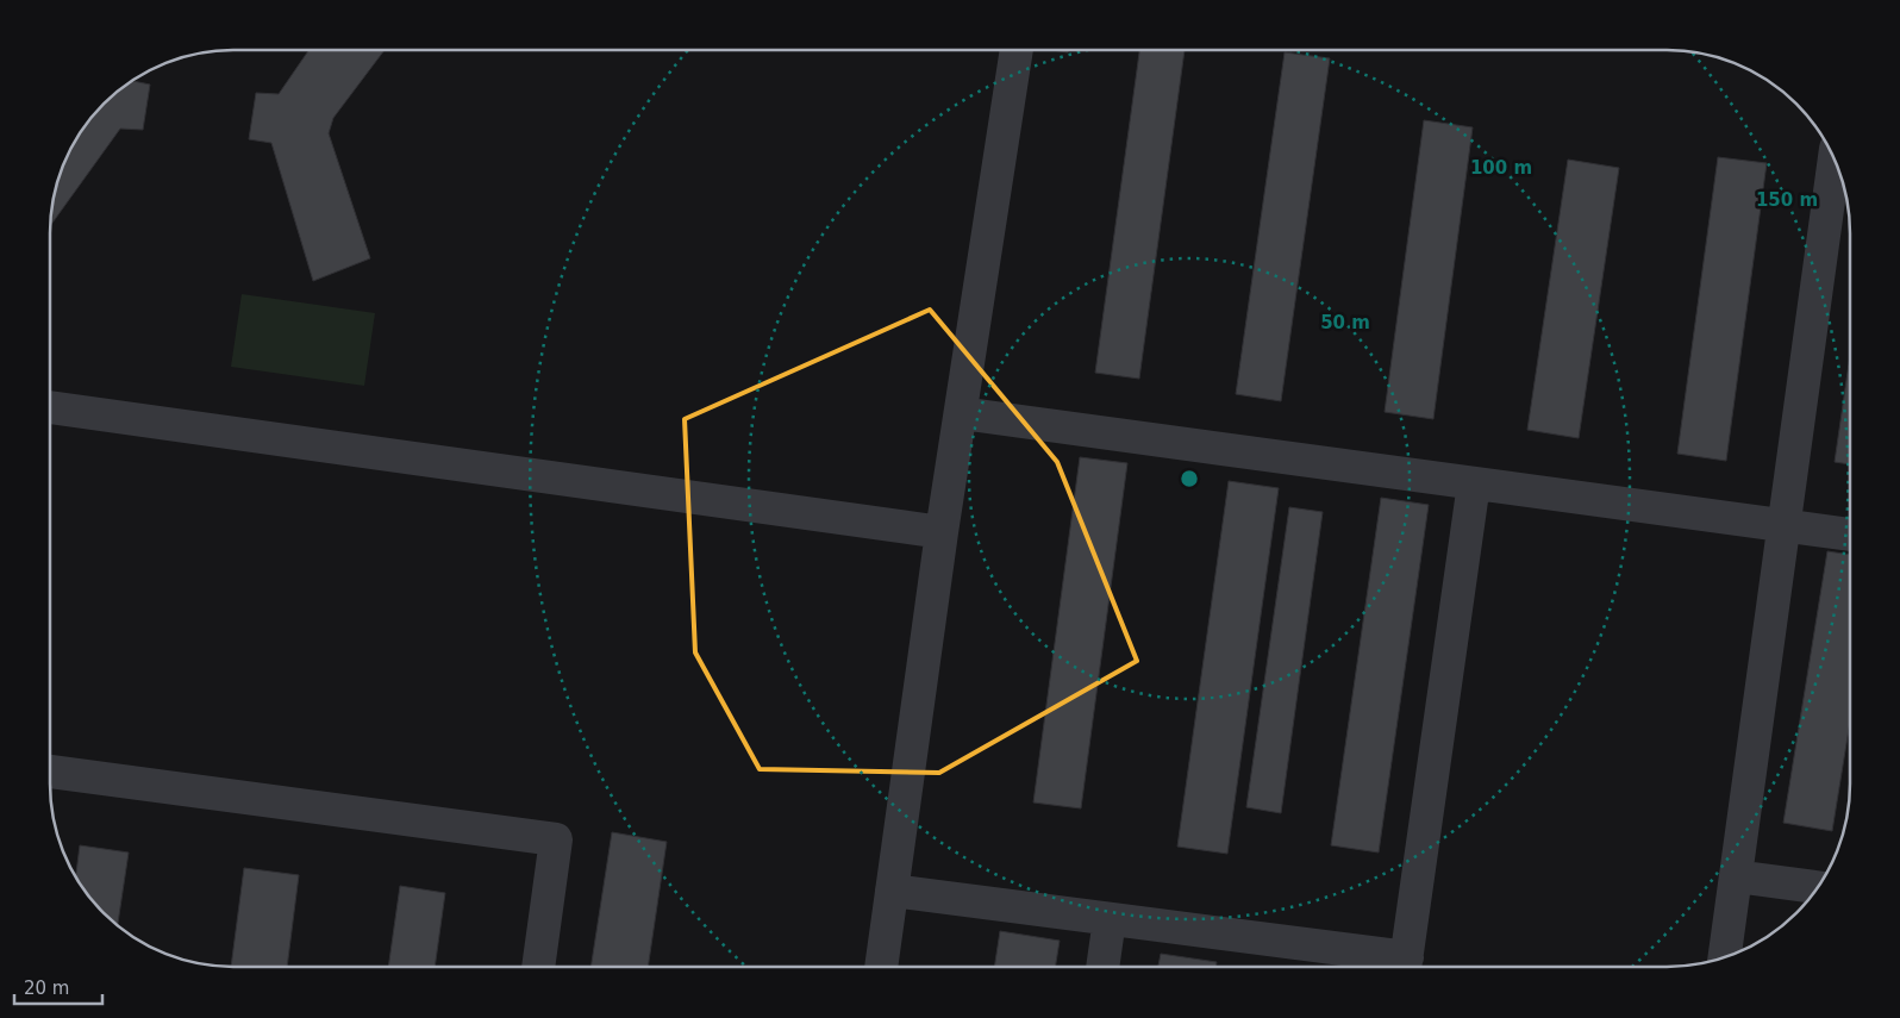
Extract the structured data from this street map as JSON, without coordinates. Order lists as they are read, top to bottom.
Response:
{
  "scale_bar": "20 m",
  "rings": ["100 m", "150 m", "50 m"]
}
